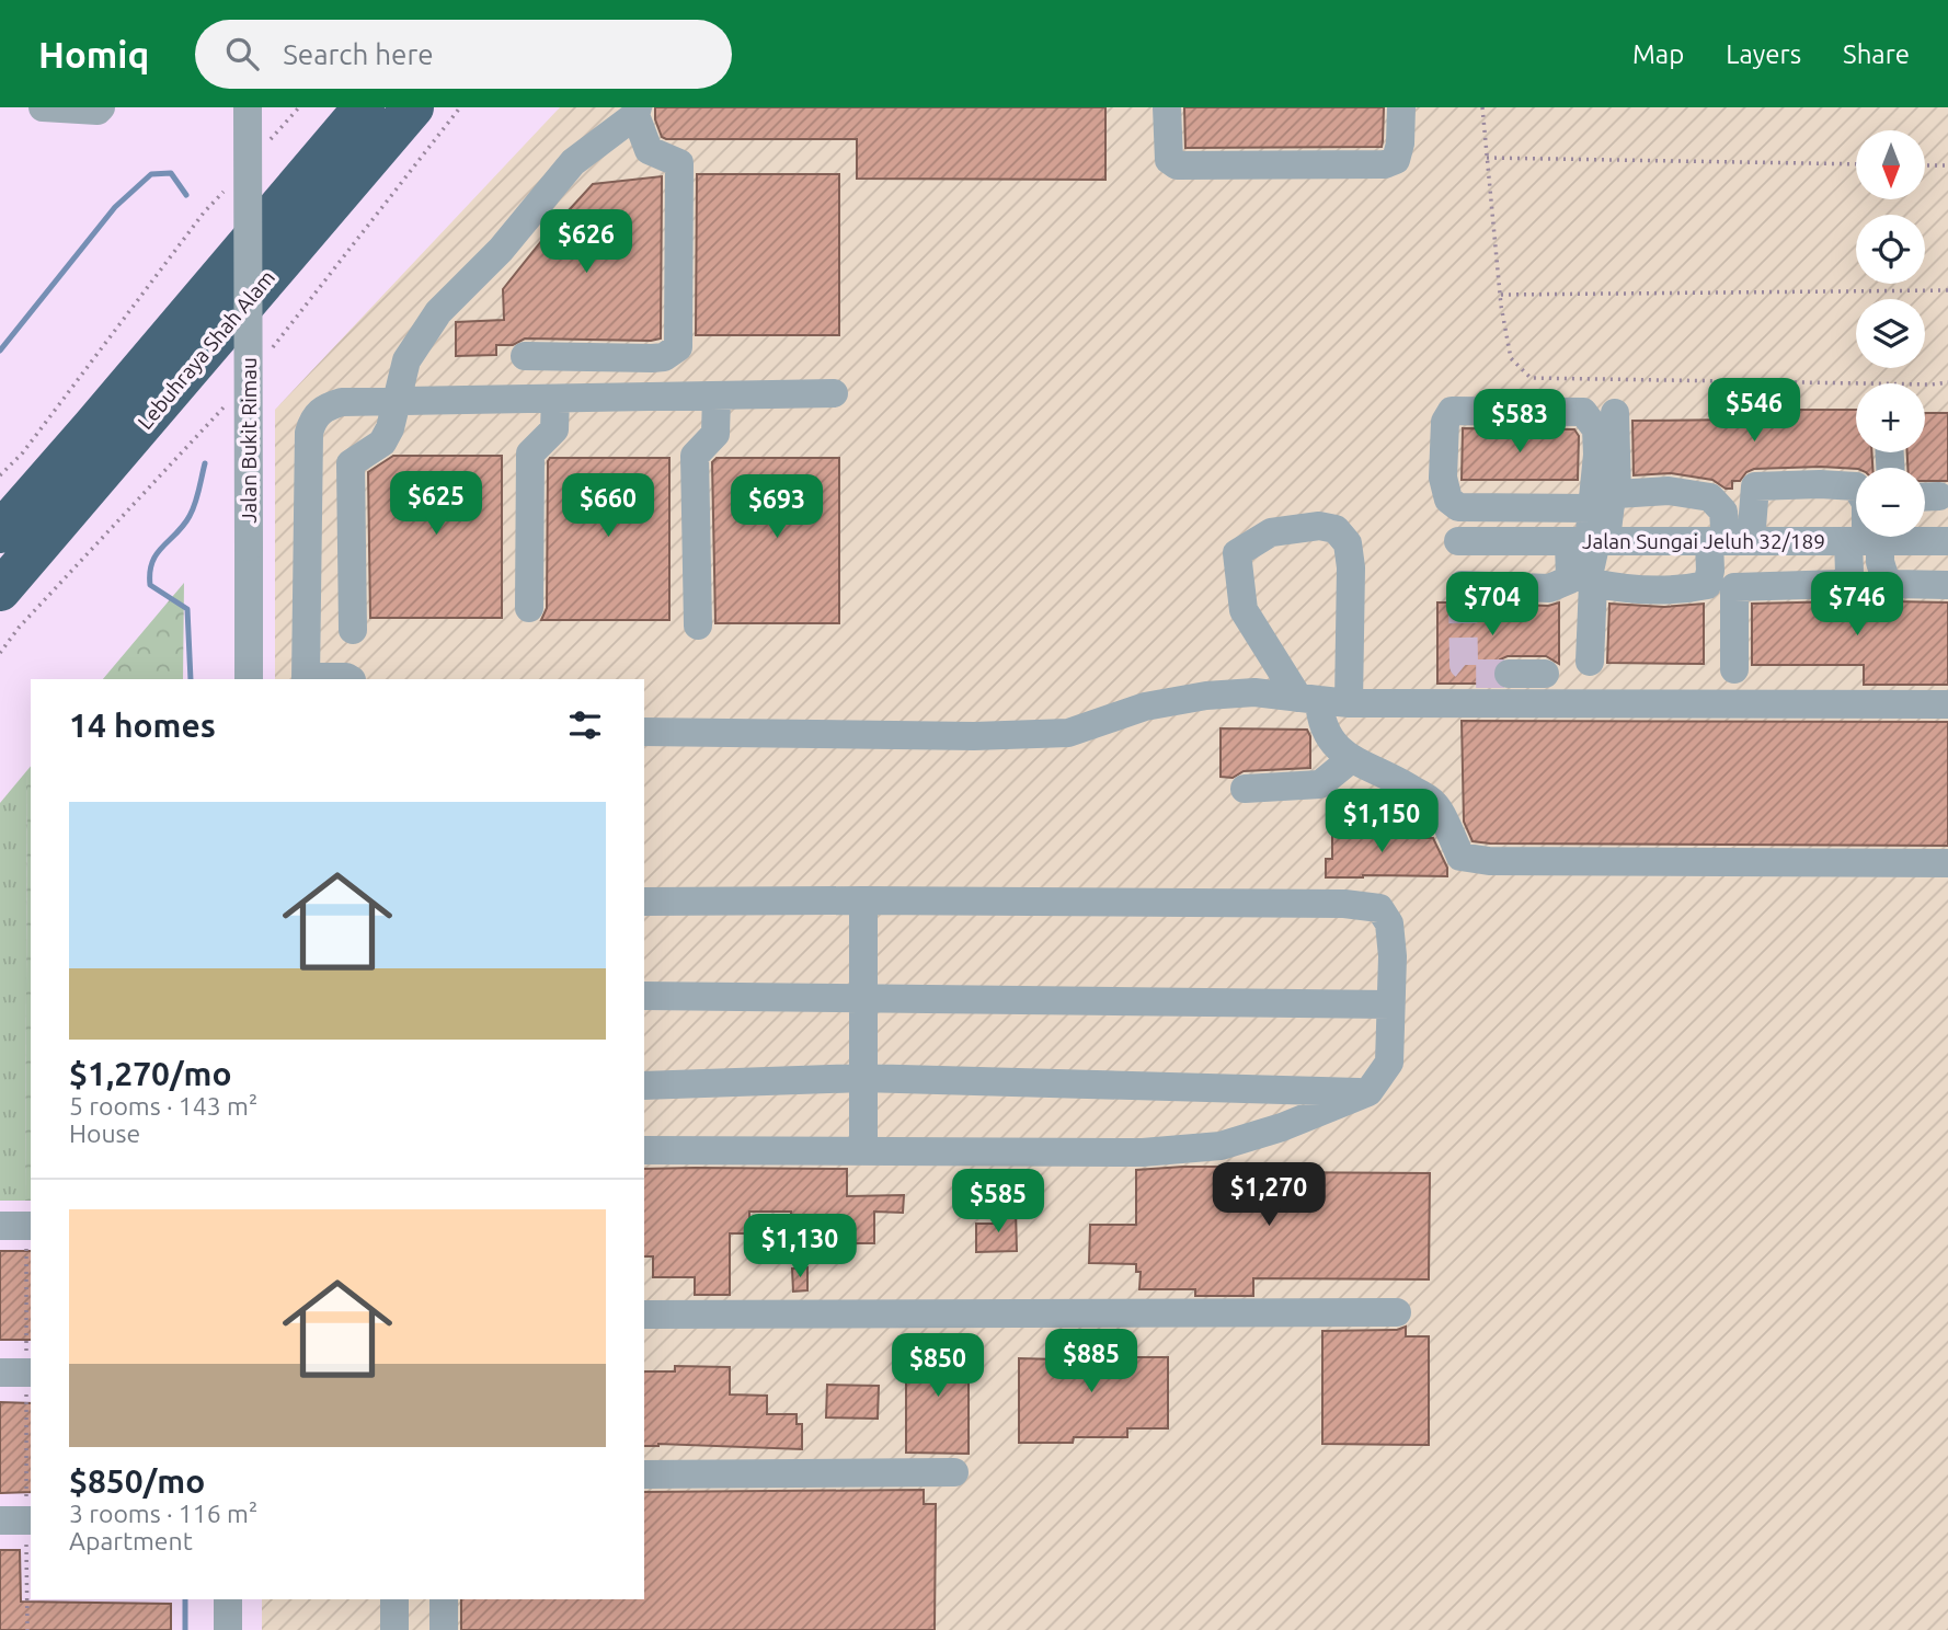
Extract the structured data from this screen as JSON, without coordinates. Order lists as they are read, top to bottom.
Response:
{
  "streets": {
    "highway": ["Lebuhraya Shah Alam"],
    "street": ["Jalan Bukit Rimau", "Jalan Sungai Jeluh 32/189"]
  },
  "north": "bottom",
  "page": {
    "header": "Homiq",
    "search": "Search here",
    "nav": ["Map", "Layers", "Share"],
    "map_buttons": ["+", "−"],
    "price": [
      "$626",
      "$546",
      "$583",
      "$625",
      "$660",
      "$693",
      "$704",
      "$746",
      "$1,150",
      "$1,270",
      "$585",
      "$1,130",
      "$885",
      "$850"
    ],
    "heading": "14 homes",
    "list": [
      {
        "name": "$1,270/mo",
        "note": "5 rooms · 143 m² · House"
      },
      {
        "name": "$850/mo",
        "note": "3 rooms · 116 m² · Apartment"
      }
    ]
  }
}
